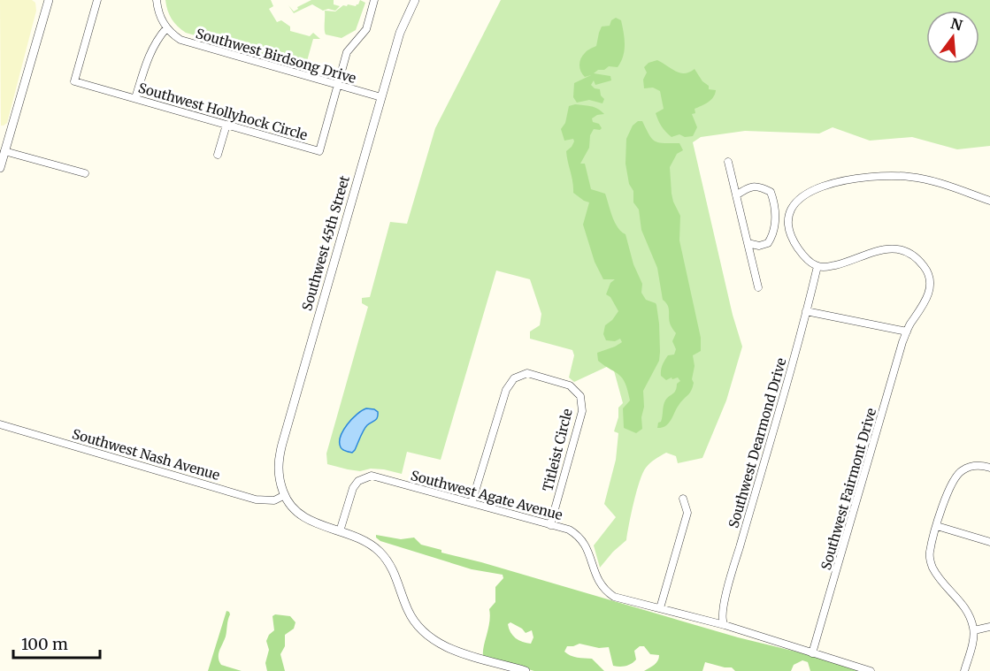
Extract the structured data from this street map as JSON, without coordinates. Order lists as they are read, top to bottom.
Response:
{
  "streets": {
    "street": [
      "Southwest Birdsong Drive",
      "Southwest Hollyhock Circle",
      "Southwest 45th Street",
      "Southwest Dearmond Drive",
      "Titleist Circle",
      "Southwest Nash Avenue",
      "Southwest Fairmont Drive",
      "Southwest Agate Avenue"
    ]
  },
  "crossings": [
    ["Southwest Birdsong Drive", "Southwest Hollyhock Circle"],
    ["Southwest Birdsong Drive", "Southwest 45th Street"],
    ["Southwest 45th Street", "Southwest Nash Avenue"],
    ["Southwest Dearmond Drive", "Southwest Fairmont Drive"],
    ["Southwest Dearmond Drive", "Southwest Agate Avenue"],
    ["Titleist Circle", "Southwest Agate Avenue"],
    ["Southwest Fairmont Drive", "Southwest Agate Avenue"]
  ],
  "scale_bar": "100 m",
  "north": "top"
}
